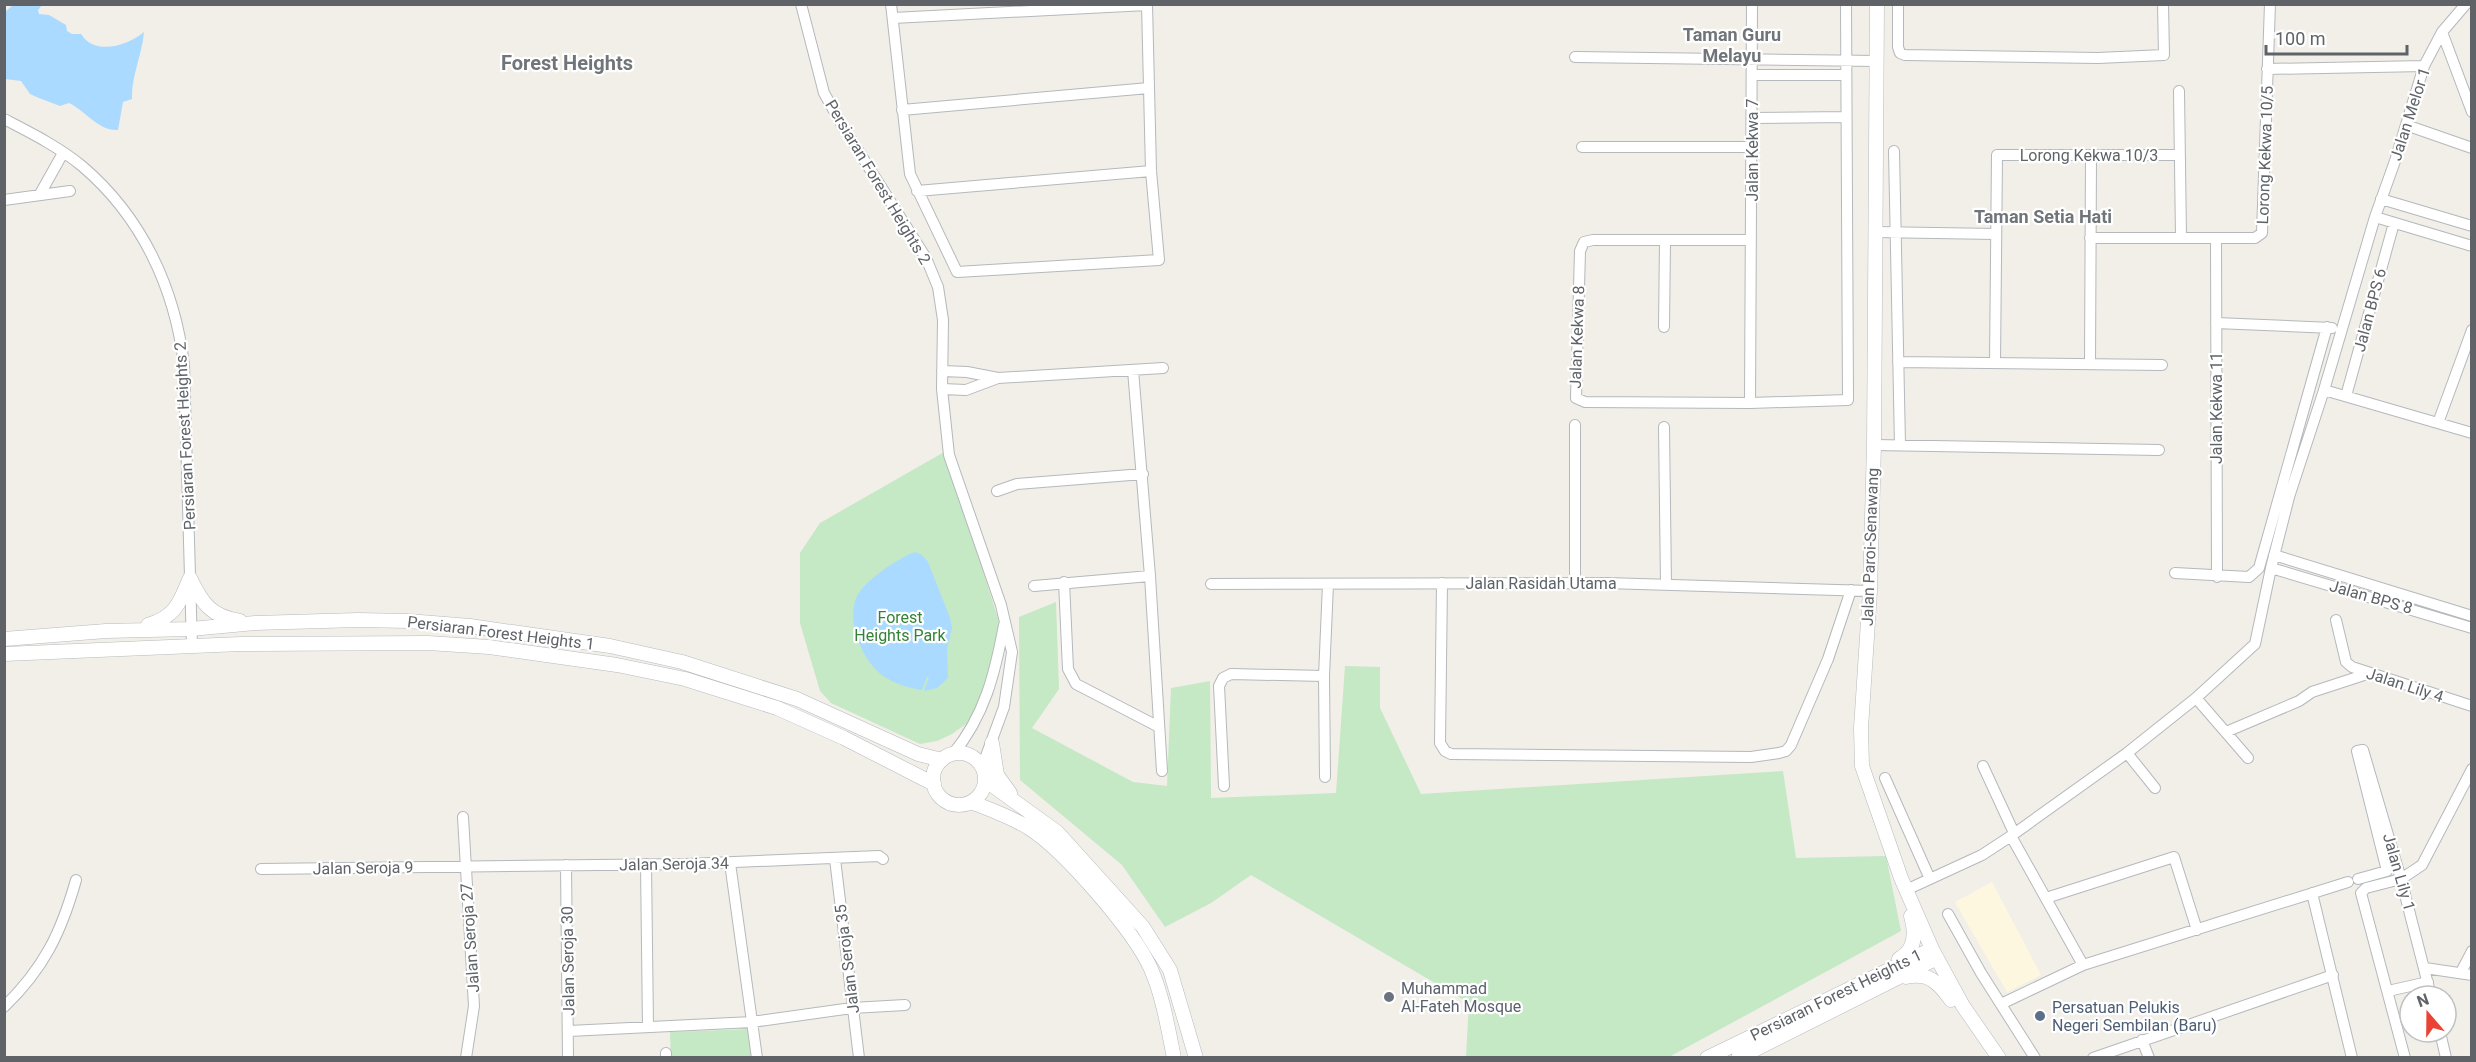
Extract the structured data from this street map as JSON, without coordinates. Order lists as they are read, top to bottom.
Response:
{
  "streets": {
    "street": [
      "Jalan Melor 1",
      "Jalan Kekwa 7",
      "Lorong Kekwa 10/3",
      "Lorong Kekwa 10/5",
      "Persiaran Forest Heights 2",
      "Jalan BPS 6",
      "Jalan Kekwa 8",
      "Jalan Kekwa 11",
      "Jalan Paroi-Senawang",
      "Jalan Rasidah Utama",
      "Jalan BPS 8",
      "Persiaran Forest Heights 1",
      "Jalan Lily 4",
      "Jalan Seroja 34",
      "Jalan Seroja 9",
      "Jalan Lily 1",
      "Jalan Seroja 27",
      "Jalan Seroja 35",
      "Jalan Seroja 30"
    ]
  },
  "crossings": [
    ["Jalan Melor 1", "Jalan Paroi-Senawang"],
    ["Jalan Melor 1", "Jalan BPS 8"],
    ["Jalan Kekwa 7", "Jalan Kekwa 8"],
    ["Lorong Kekwa 10/5", "Jalan Kekwa 11"],
    ["Persiaran Forest Heights 2", "Persiaran Forest Heights 1"],
    ["Jalan Paroi-Senawang", "Jalan Rasidah Utama"],
    ["Jalan Paroi-Senawang", "Persiaran Forest Heights 1"],
    ["Jalan Seroja 34", "Jalan Seroja 9"],
    ["Jalan Seroja 34", "Jalan Seroja 27"],
    ["Jalan Seroja 34", "Jalan Seroja 35"],
    ["Jalan Seroja 34", "Jalan Seroja 30"],
    ["Jalan Seroja 9", "Jalan Seroja 27"]
  ],
  "districts": ["Taman Guru Melayu", "Forest Heights", "Taman Setia Hati"],
  "parks": ["Forest Heights Park"],
  "places": ["Muhammad Al-Fateh Mosque", "Persatuan Pelukis Negeri Sembilan (Baru)"],
  "scale_bar": "100 m",
  "north": "top"
}
